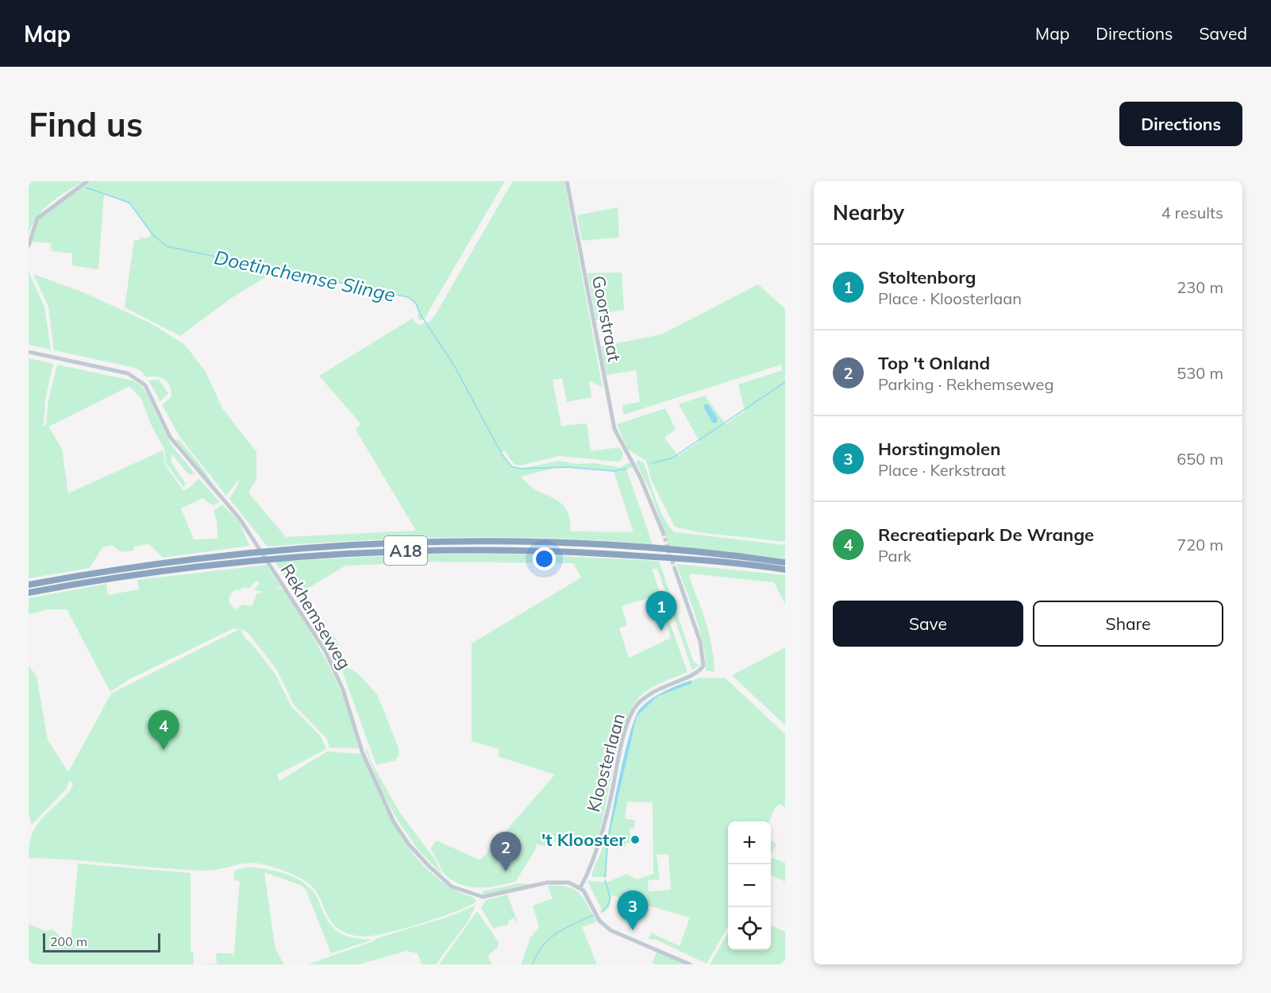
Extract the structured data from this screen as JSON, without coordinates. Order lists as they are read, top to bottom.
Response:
{
  "streets": {
    "highway": ["A18"],
    "street": ["Goorstraat", "Rekhemseweg", "Kloosterlaan"]
  },
  "crossings": [
    ["Rekhemseweg", "Kloosterlaan"]
  ],
  "water": ["Doetinchemse Slinge"],
  "places": ["'t Klooster"],
  "scale_bar": "200 m",
  "page": {
    "header": "Map",
    "nav": ["Map", "Directions", "Saved"],
    "buttons": [
      "Directions",
      ["Save", "Share"]
    ],
    "title": "Find us",
    "heading": ["Nearby", "4 results"],
    "list": [
      {
        "mark": "1",
        "name": "Stoltenborg",
        "note": "Place · Kloosterlaan",
        "value": "230 m"
      },
      {
        "mark": "2",
        "name": "Top 't Onland",
        "note": "Parking · Rekhemseweg",
        "value": "530 m"
      },
      {
        "mark": "3",
        "name": "Horstingmolen",
        "note": "Place · Kerkstraat",
        "value": "650 m"
      },
      {
        "mark": "4",
        "name": "Recreatiepark De Wrange",
        "note": "Park",
        "value": "720 m"
      }
    ],
    "pins": [
      "1",
      "4",
      "2",
      "3"
    ],
    "map_buttons": ["+", "−"],
    "scale": "200 m"
  }
}
